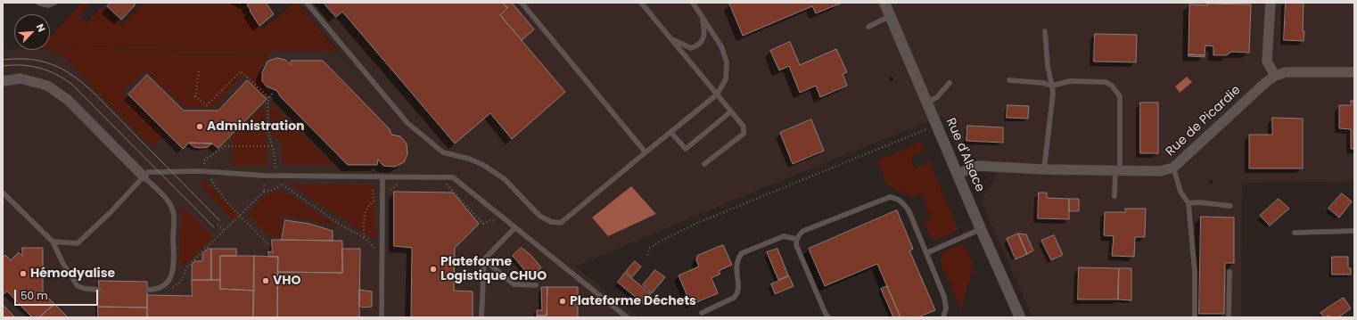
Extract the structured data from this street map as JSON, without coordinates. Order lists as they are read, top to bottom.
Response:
{
  "streets": {
    "street": ["Rue de Picardie", "Rue d'Alsace"]
  },
  "crossings": [
    ["Rue de Picardie", "Rue d'Alsace"]
  ],
  "places": [
    "Administration",
    "Plateforme Logistique CHUO",
    "Hémodyalise",
    "VHO",
    "Plateforme Déchets"
  ],
  "scale_bar": "50 m",
  "north": "top right"
}
